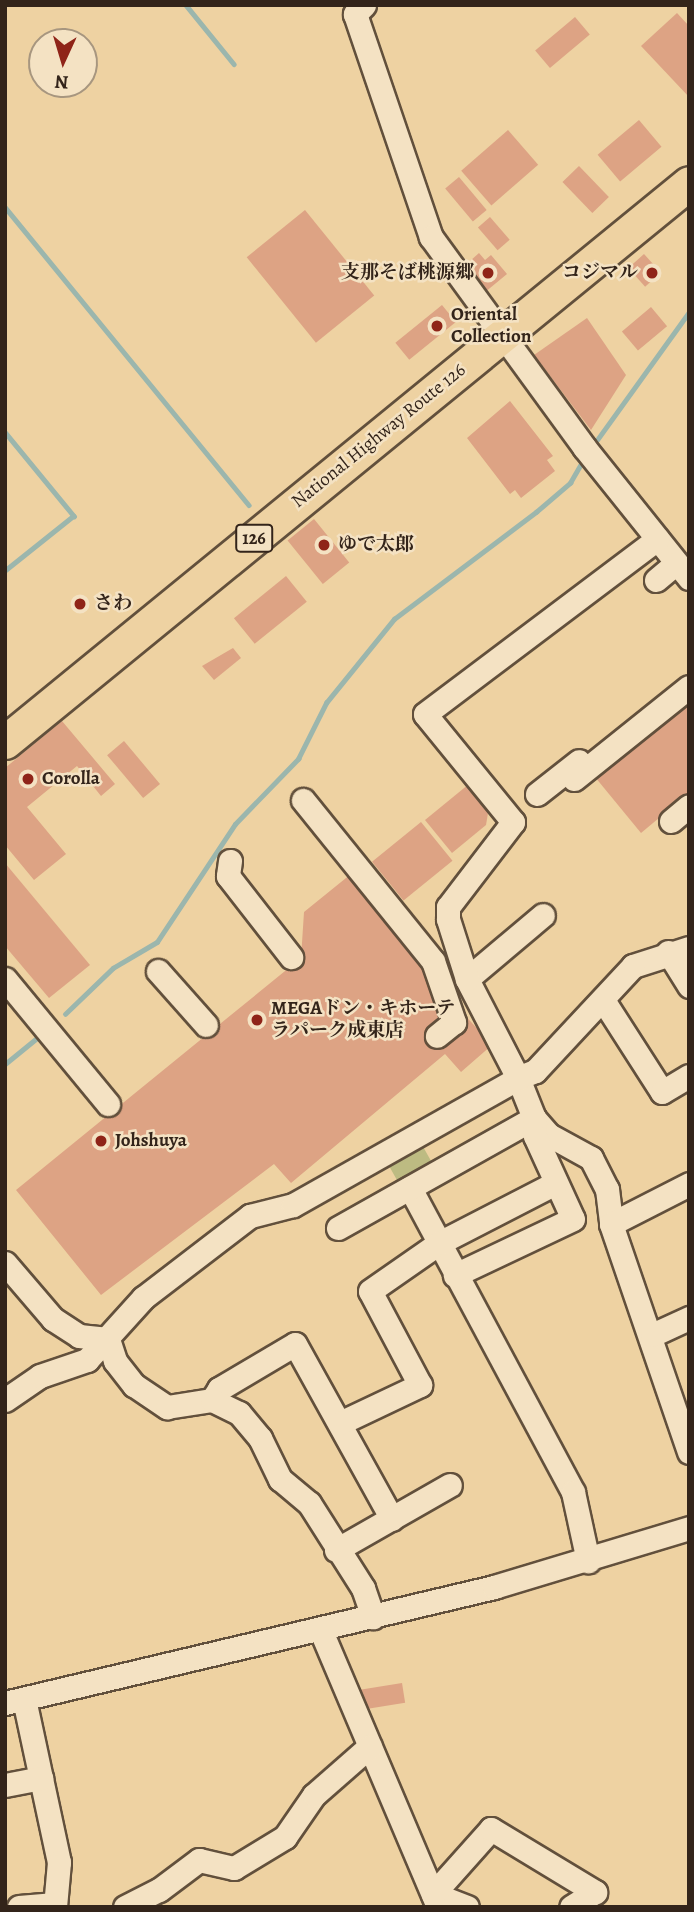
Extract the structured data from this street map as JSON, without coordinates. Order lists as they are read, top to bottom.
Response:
{
  "streets": {
    "highway": ["National Highway Route 126", "126"]
  },
  "places": [
    "支那そば桃源郷",
    "コジマル",
    "Oriental Collection",
    "ゆで太郎",
    "さわ",
    "Corolla",
    "MEGAドン・キホーテ ラパーク成東店",
    "Johshuya"
  ],
  "north": "bottom"
}
